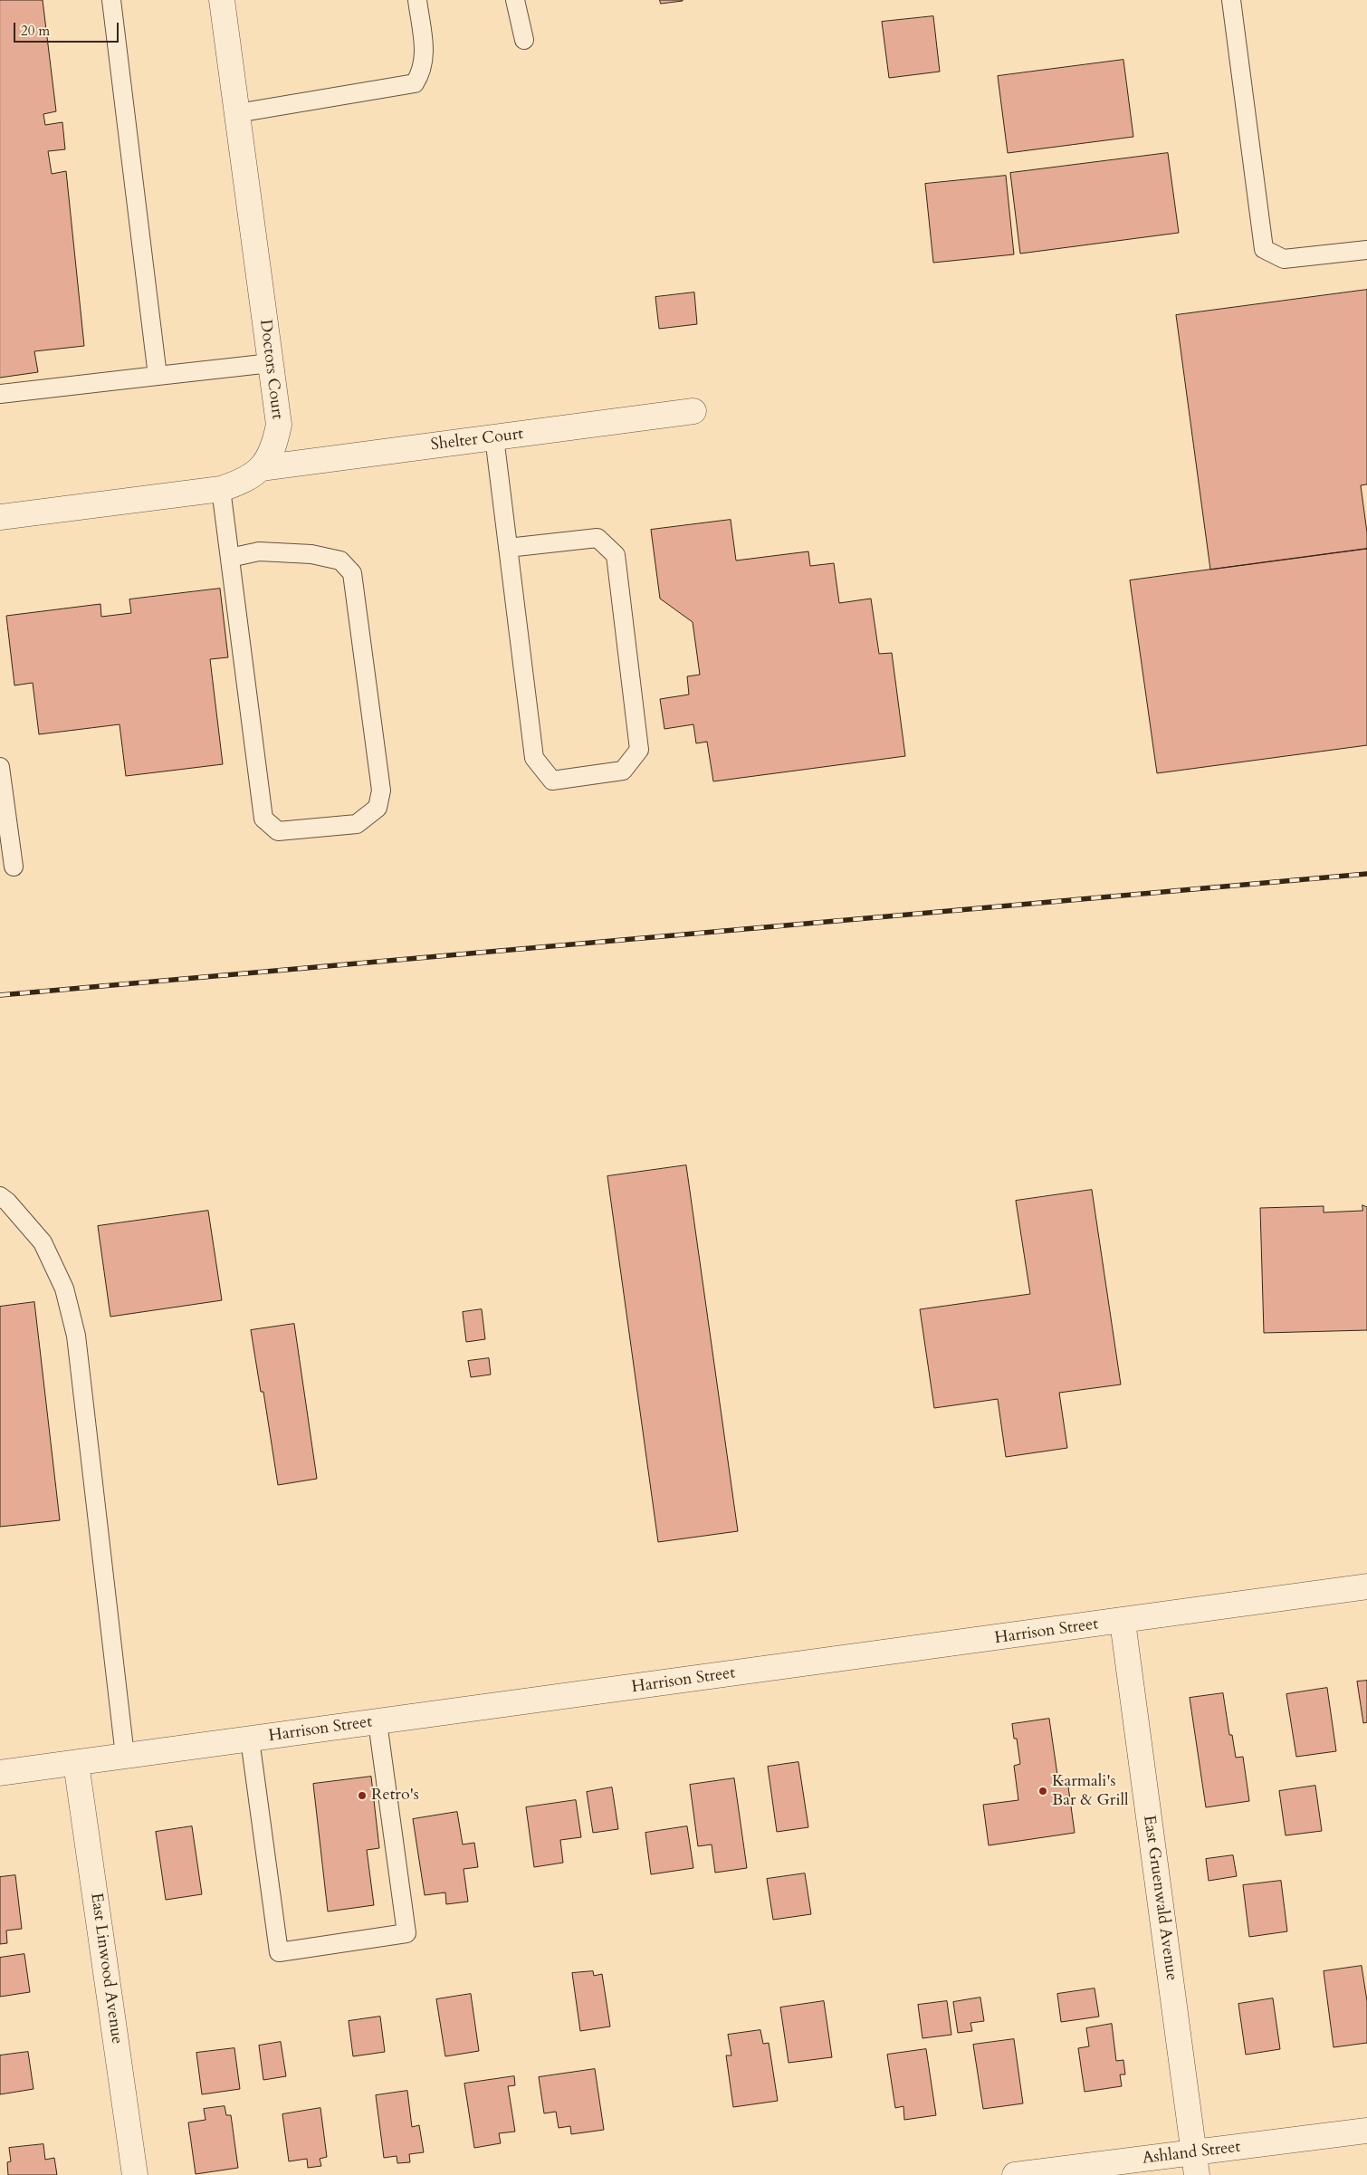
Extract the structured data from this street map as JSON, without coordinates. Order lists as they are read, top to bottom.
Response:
{
  "streets": {
    "street": [
      "Doctors Court",
      "Shelter Court",
      "Harrison Street",
      "East Gruenwald Avenue",
      "East Linwood Avenue",
      "Ashland Street"
    ]
  },
  "crossings": [
    ["Doctors Court", "Shelter Court"],
    ["Harrison Street", "East Gruenwald Avenue"],
    ["Harrison Street", "East Linwood Avenue"],
    ["East Gruenwald Avenue", "Ashland Street"]
  ],
  "places": ["Karmali's Bar & Grill", "Retro's"],
  "scale_bar": "20 m"
}
